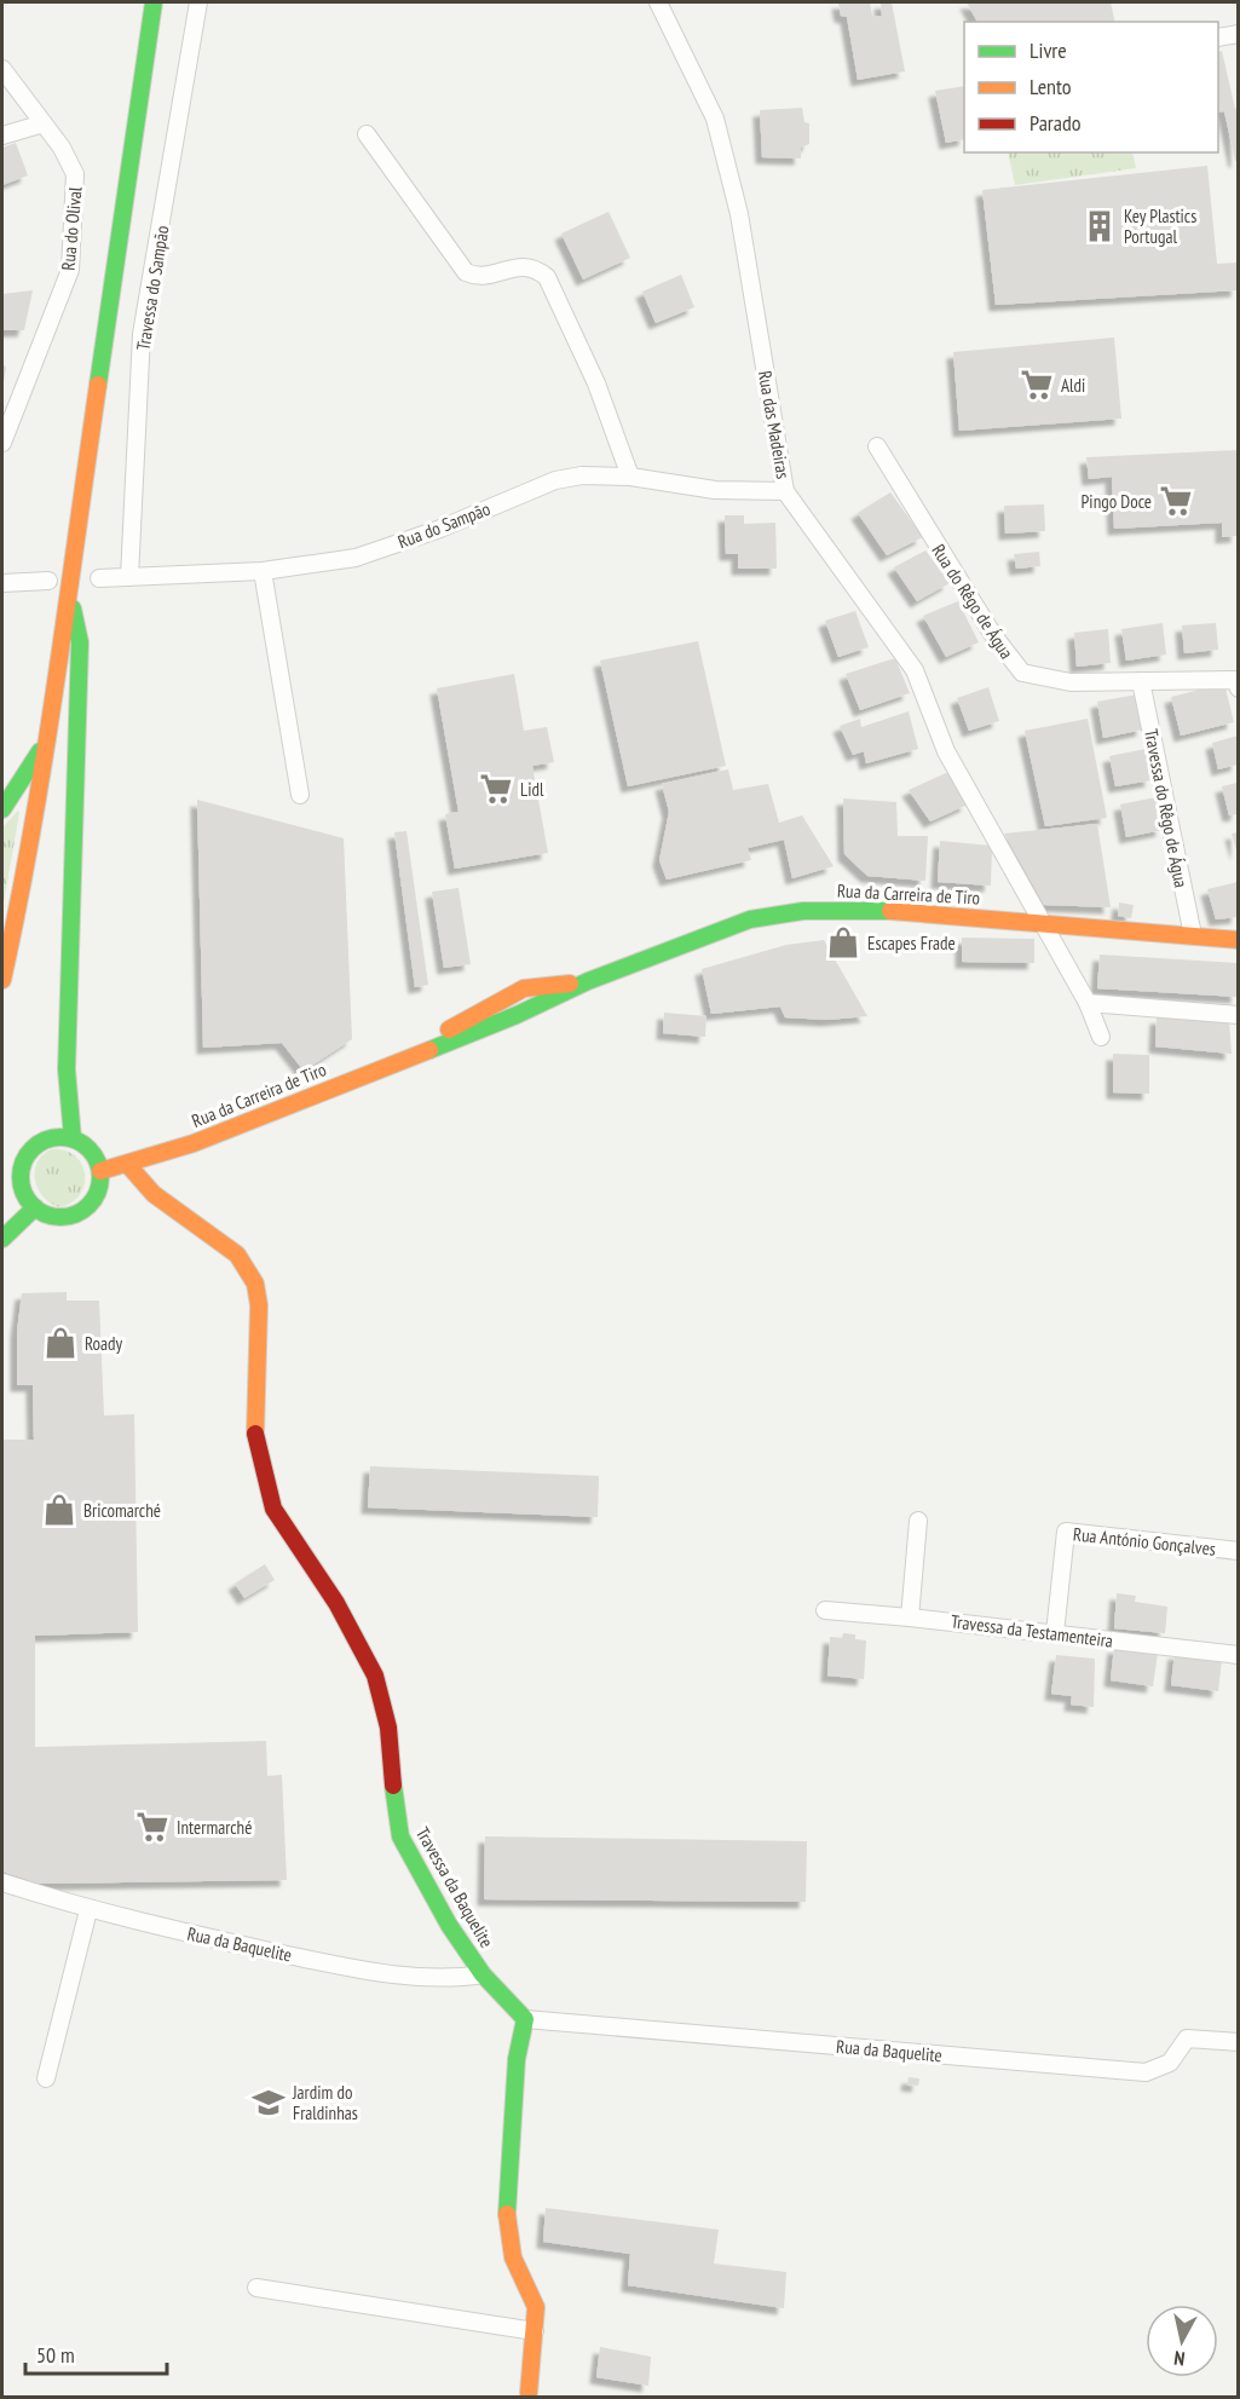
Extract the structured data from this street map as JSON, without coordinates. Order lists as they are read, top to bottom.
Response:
{
  "streets": {
    "main road": ["Rua da Carreira de Tiro", "Travessa da Baquelite"],
    "street": [
      "Rua do Olival",
      "Travessa do Sampão",
      "Rua das Madeiras",
      "Rua do Sampão",
      "Rua do Rêgo de Água",
      "Travessa do Rêgo de Água",
      "Rua António Gonçalves",
      "Travessa da Testamenteira",
      "Rua da Baquelite"
    ]
  },
  "crossings": [
    ["Travessa do Sampão", "Rua do Sampão"],
    ["Rua das Madeiras", "Rua do Sampão"],
    ["Rua das Madeiras", "Rua da Carreira de Tiro"],
    ["Rua do Rêgo de Água", "Travessa do Rêgo de Água"],
    ["Travessa do Rêgo de Água", "Rua da Carreira de Tiro"],
    ["Rua da Carreira de Tiro", "Travessa da Baquelite"],
    ["Rua António Gonçalves", "Travessa da Testamenteira"],
    ["Travessa da Baquelite", "Rua da Baquelite"]
  ],
  "places": {
    "building": ["Key Plastics Portugal"],
    "supermarket": [
      "Aldi",
      "Pingo Doce",
      "Lidl",
      "Intermarché"
    ],
    "shop": ["Escapes Frade", "Roady", "Bricomarché"],
    "school or university": ["Jardim do Fraldinhas"]
  },
  "legend": ["Livre", "Lento", "Parado"],
  "scale_bar": "50 m",
  "north": "bottom"
}
